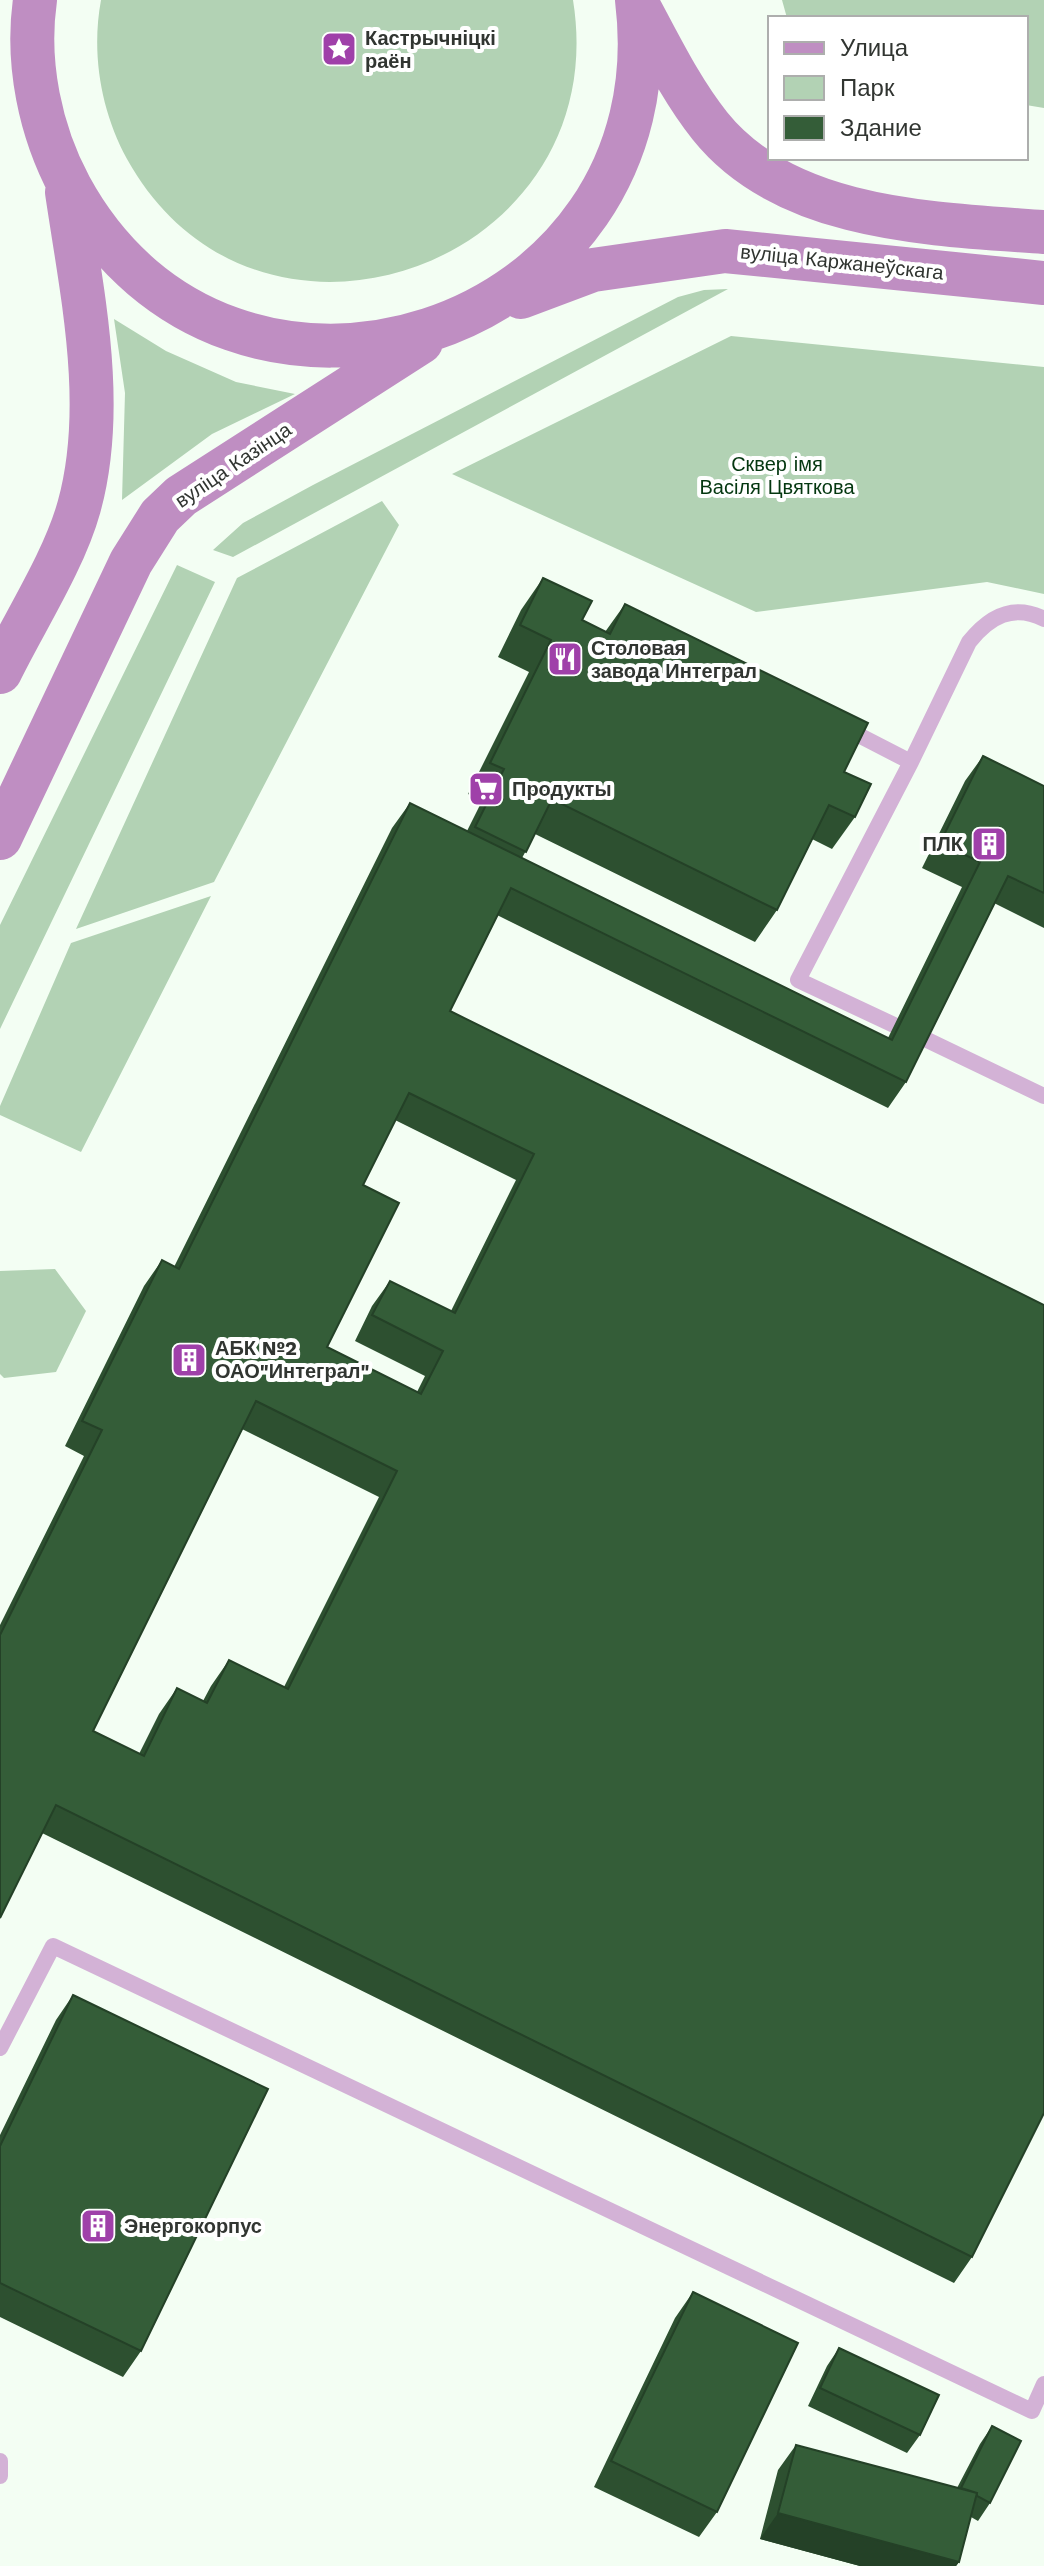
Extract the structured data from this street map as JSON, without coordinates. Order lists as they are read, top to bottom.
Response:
{
  "streets": {
    "main road": ["вуліца Каржанеўскага", "вуліца Казінца"]
  },
  "crossings": [
    ["вуліца Каржанеўскага", "вуліца Казінца"]
  ],
  "parks": ["Сквер імя Васіля Цвяткова"],
  "places": {
    "place": ["Кастрычніцкі раён"],
    "restaurant": ["Столовая завода Интеграл"],
    "supermarket": ["Продукты"],
    "building": ["ПЛК", "АБК №2 ОАО\"Интеграл\"", "Энергокорпус"]
  },
  "legend": ["Улица", "Парк", "Здание"]
}
